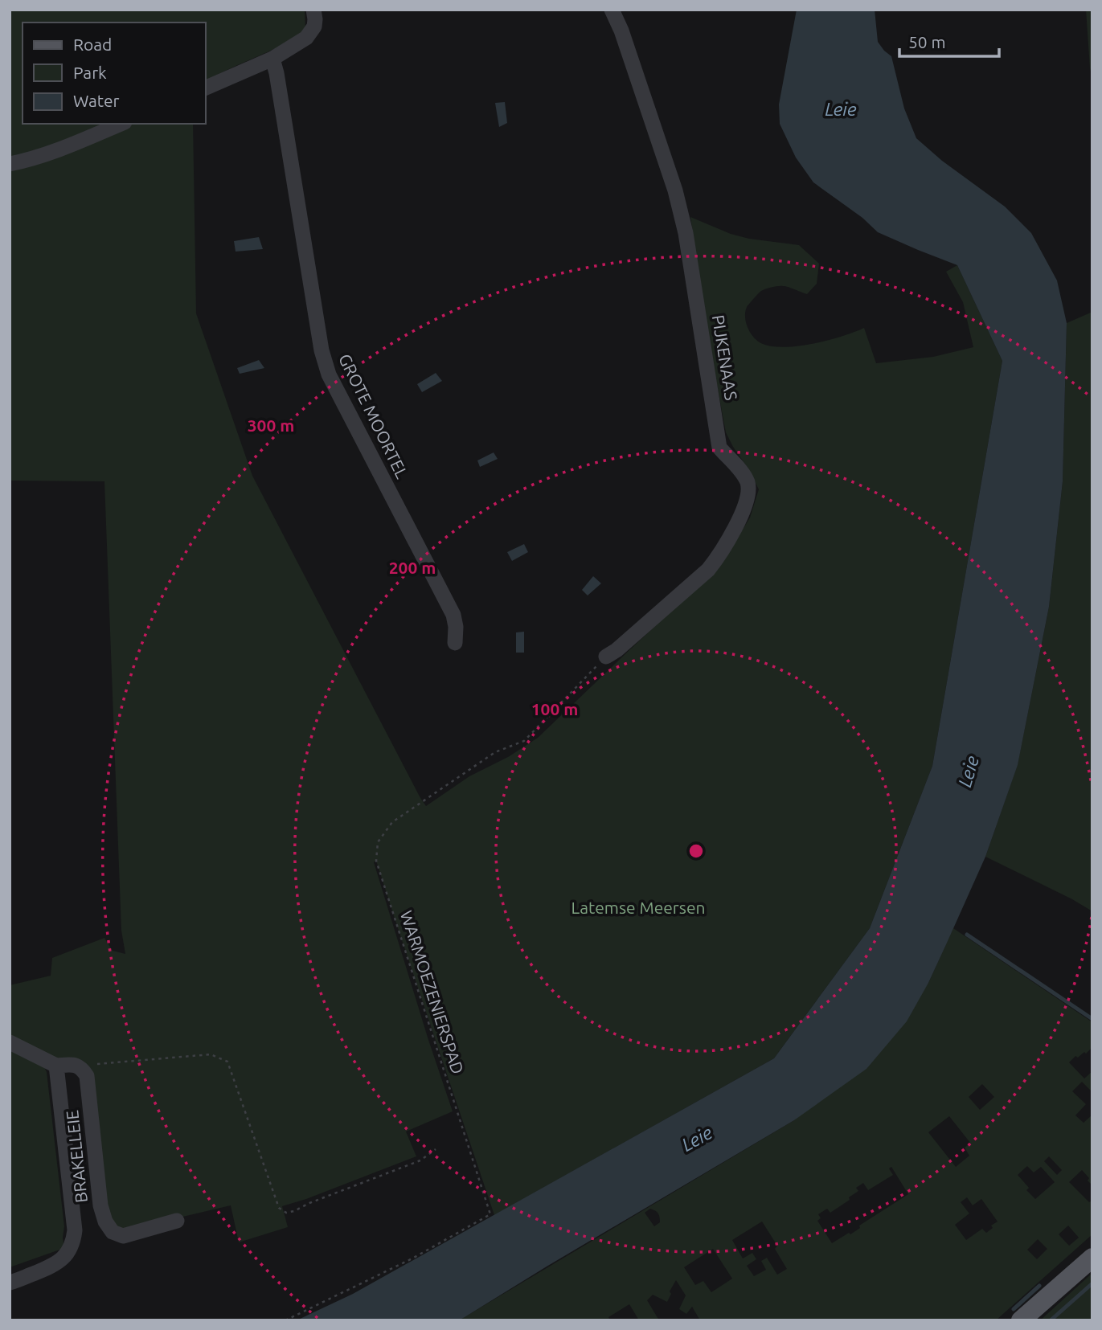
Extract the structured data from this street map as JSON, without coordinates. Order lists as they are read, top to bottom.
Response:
{
  "streets": {
    "street": ["PIJKENAAS", "GROTE MOORTEL", "BRAKELLEIE"],
    "path": ["WARMOEZENIERSPAD"]
  },
  "crossings": [
    ["PIJKENAAS", "WARMOEZENIERSPAD"]
  ],
  "water": ["Leie"],
  "parks": ["Latemse Meersen"],
  "legend": ["Road", "Park", "Water"],
  "scale_bar": "50 m",
  "rings": ["300 m", "200 m", "100 m"]
}
